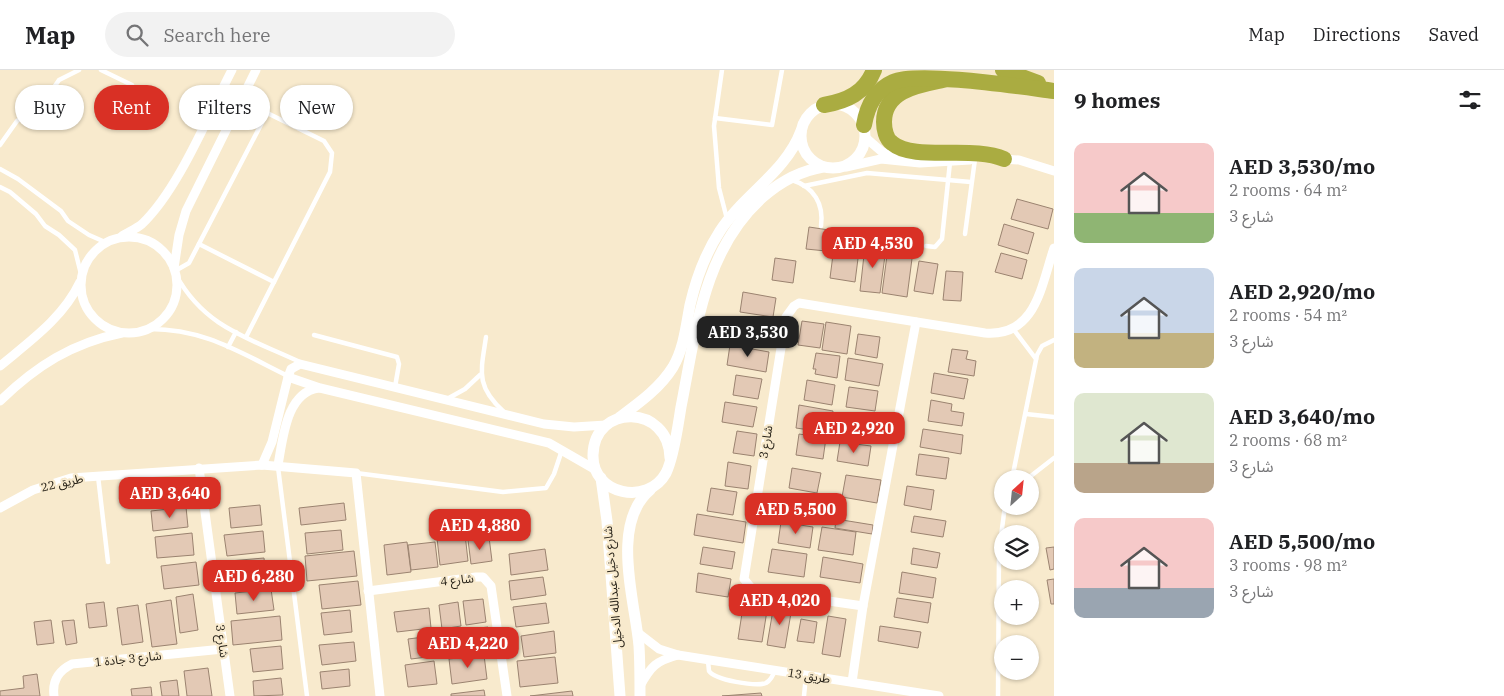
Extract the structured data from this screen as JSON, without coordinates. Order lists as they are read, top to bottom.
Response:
{
  "streets": {
    "street": [
      "شارع 3",
      "طريق 22",
      "شارع 4",
      "شارع دخيل عبدالله الدخيل",
      "شارع 3 جادة 1",
      "طريق 13"
    ]
  },
  "crossings": [
    ["شارع 3", "طريق 22"],
    ["شارع 3", "شارع 3 جادة 1"],
    ["شارع دخيل عبدالله الدخيل", "طريق 13"]
  ],
  "north": "top right",
  "page": {
    "header": "Map",
    "search": "Search here",
    "nav": ["Map", "Directions", "Saved"],
    "heading": "9 homes",
    "chip": [
      "Buy",
      "Rent",
      "Filters",
      "New"
    ],
    "list": [
      {
        "name": "AED 3,530/mo",
        "note": "2 rooms · 64 m² · شارع 3"
      },
      {
        "name": "AED 2,920/mo",
        "note": "2 rooms · 54 m² · شارع 3"
      },
      {
        "name": "AED 3,640/mo",
        "note": "2 rooms · 68 m² · شارع 3"
      },
      {
        "name": "AED 5,500/mo",
        "note": "3 rooms · 98 m² · شارع 3"
      }
    ],
    "price": [
      "AED 4,530",
      "AED 3,530",
      "AED 2,920",
      "AED 3,640",
      "AED 5,500",
      "AED 4,880",
      "AED 6,280",
      "AED 4,020",
      "AED 4,220"
    ],
    "map_buttons": ["+", "−"]
  }
}
